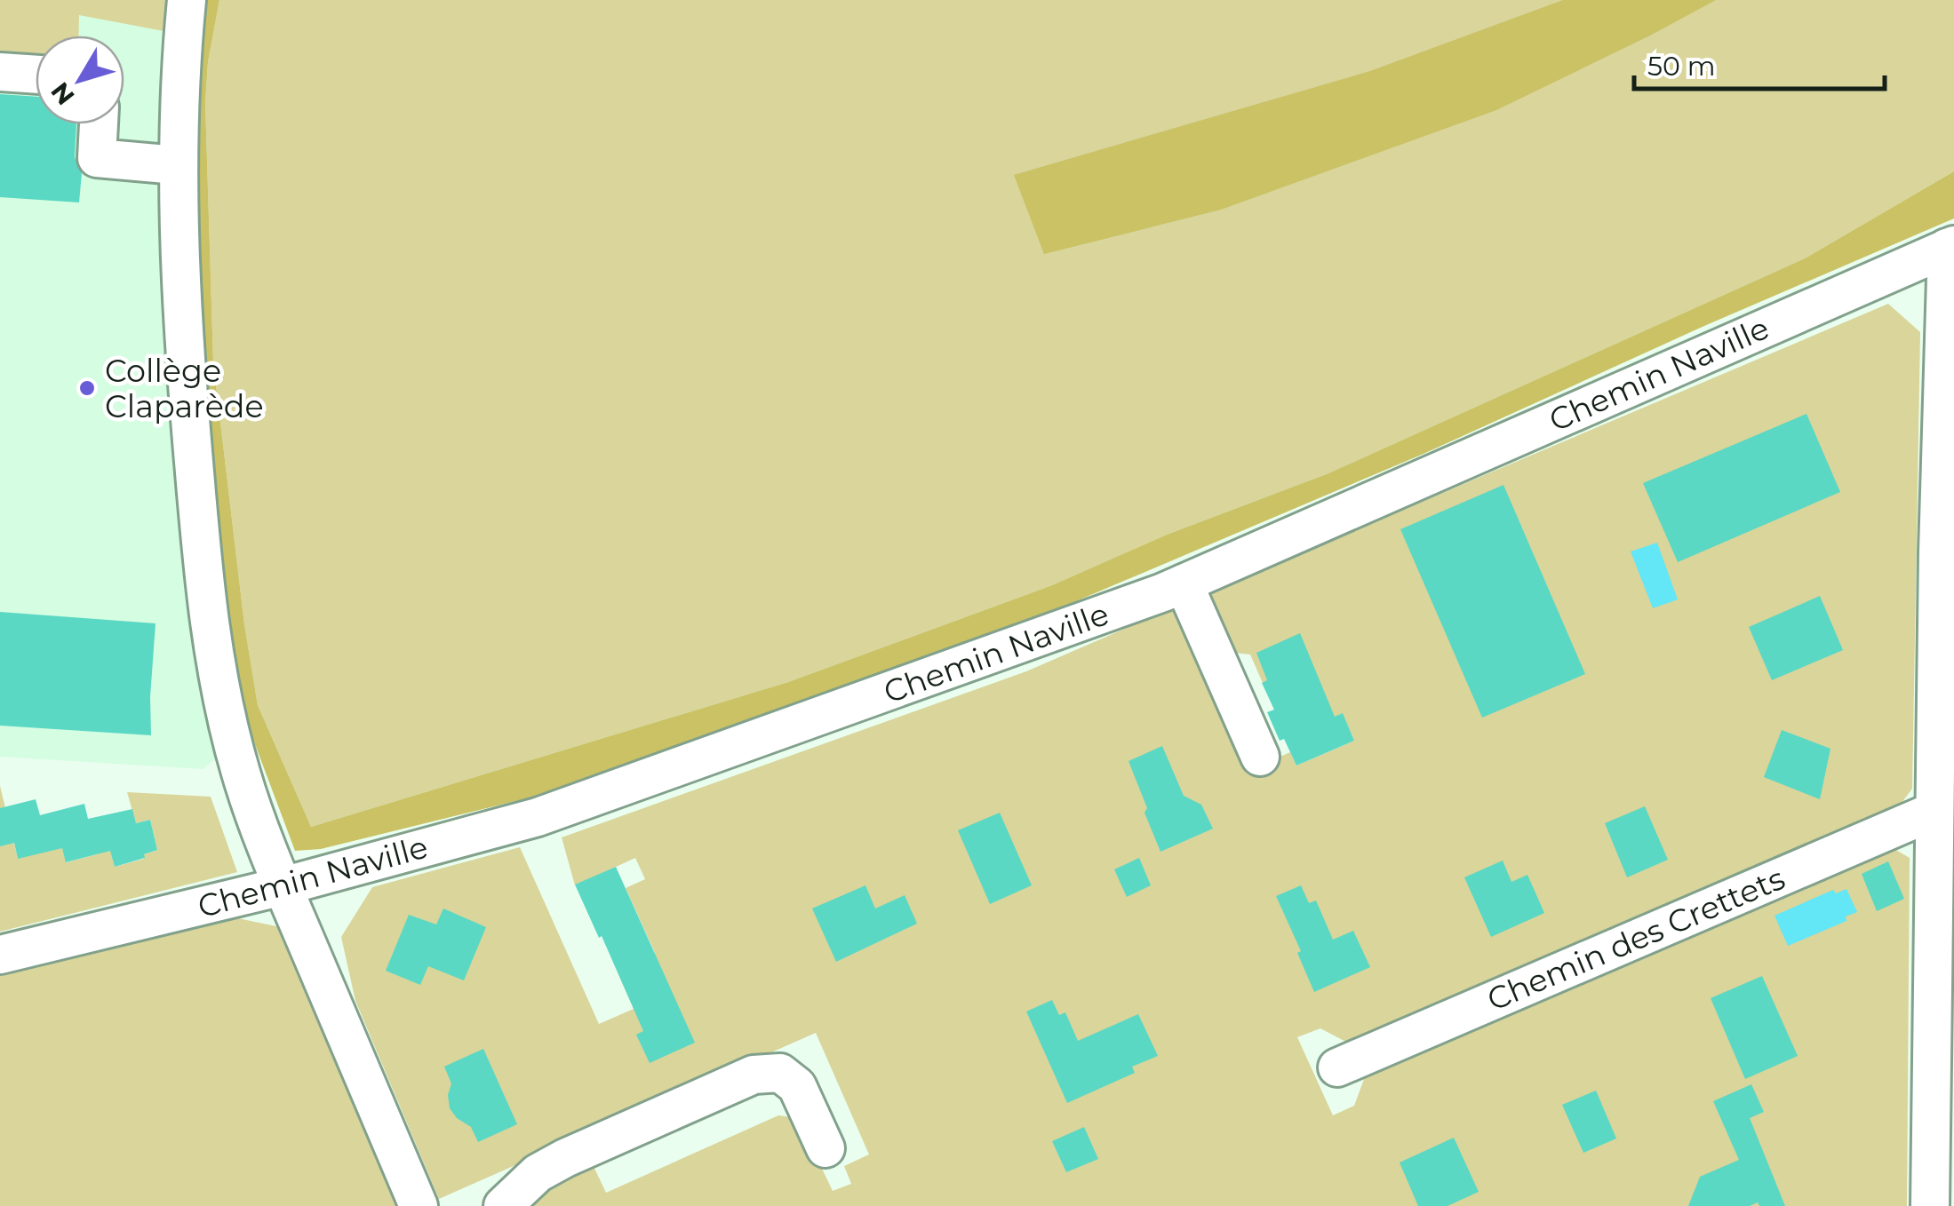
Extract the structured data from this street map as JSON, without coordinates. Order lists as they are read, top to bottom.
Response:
{
  "streets": {
    "street": ["Chemin Naville", "Chemin des Crettets"]
  },
  "places": ["Collège Claparède"],
  "scale_bar": "50 m",
  "north": "bottom left"
}
